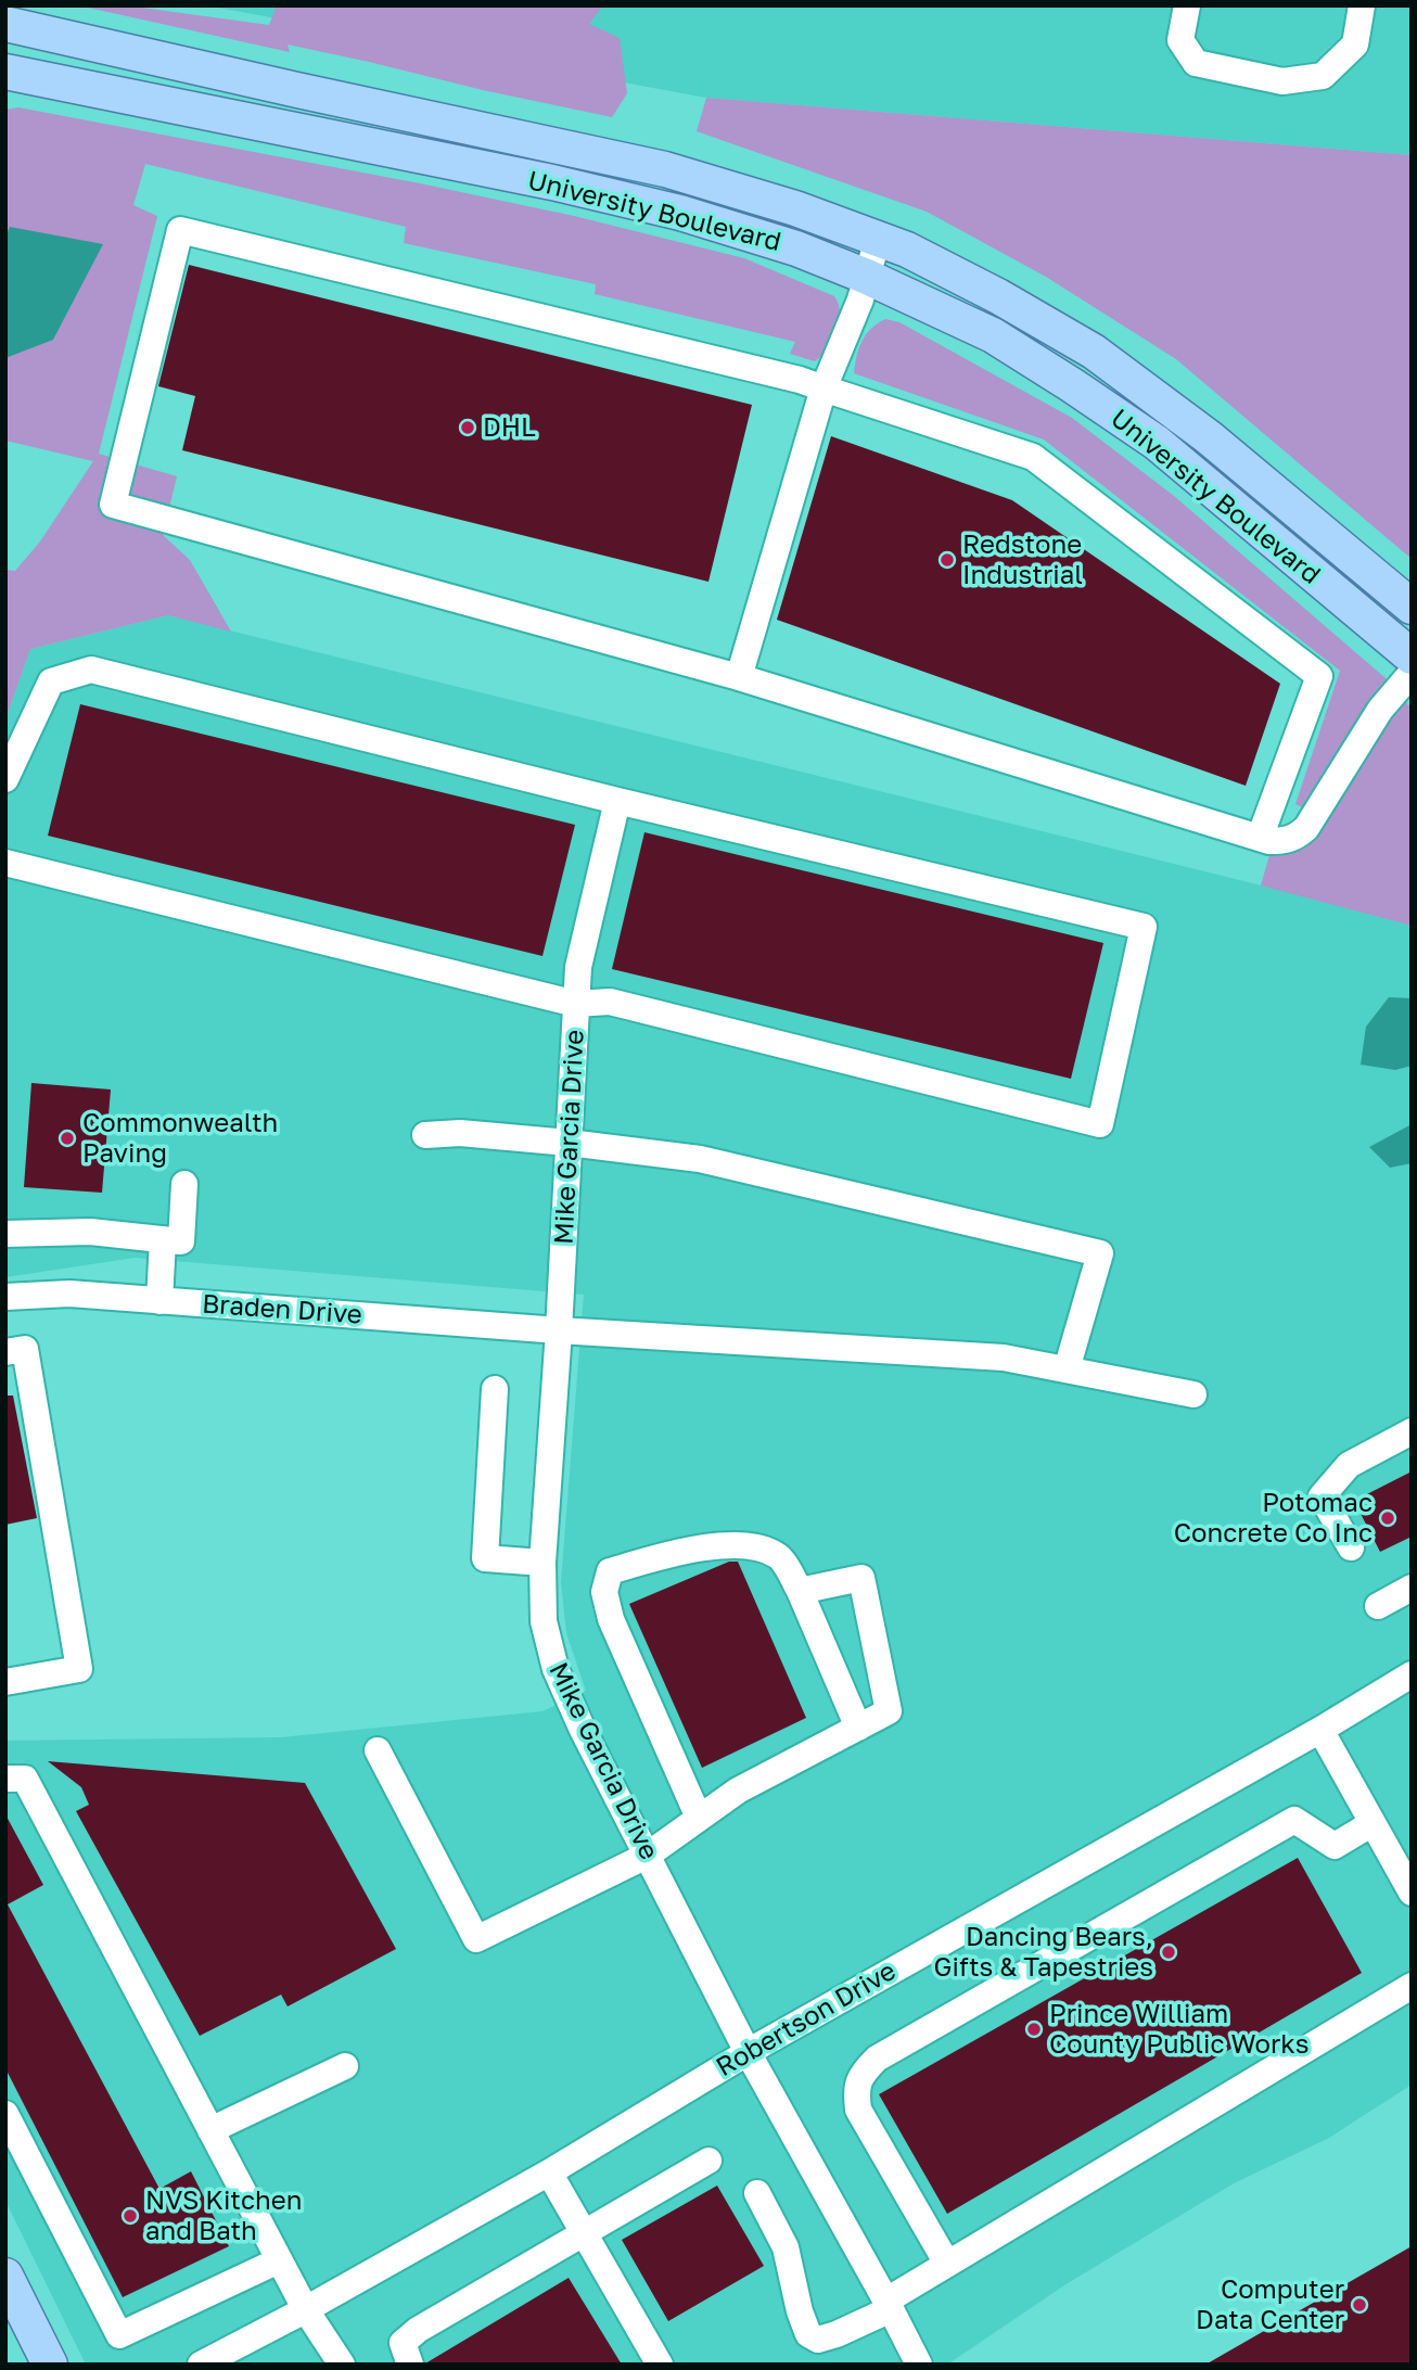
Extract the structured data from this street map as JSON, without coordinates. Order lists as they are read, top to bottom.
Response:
{
  "streets": {
    "main road": ["University Boulevard"],
    "street": ["Mike Garcia Drive", "Braden Drive", "Robertson Drive"]
  },
  "crossings": [
    ["Mike Garcia Drive", "Braden Drive"],
    ["Mike Garcia Drive", "Robertson Drive"]
  ],
  "places": [
    "DHL",
    "Redstone Industrial",
    "Commonwealth Paving",
    "Potomac Concrete Co Inc",
    "Dancing Bears, Gifts & Tapestries",
    "Prince William County Public Works",
    "NVS Kitchen and Bath",
    "Computer Data Center"
  ]
}
